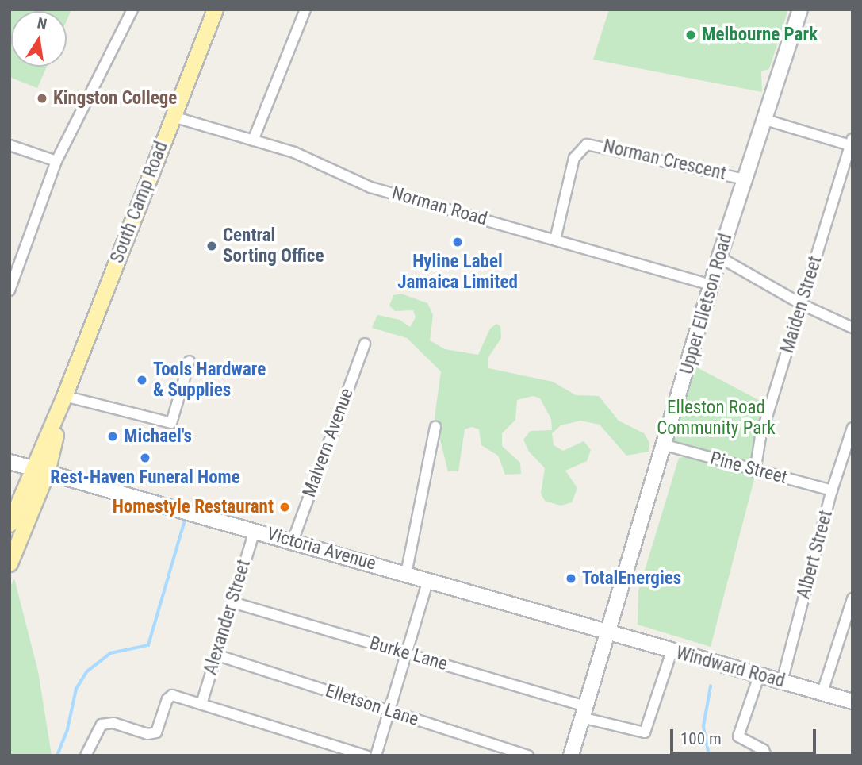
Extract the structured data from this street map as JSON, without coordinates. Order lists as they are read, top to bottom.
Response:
{
  "streets": {
    "main road": [
      "South Camp Road",
      "Upper Elletson Road",
      "Victoria Avenue",
      "Windward Road"
    ],
    "street": [
      "Norman Crescent",
      "Norman Road",
      "Maiden Street",
      "Malvern Avenue",
      "Pine Street",
      "Albert Street",
      "Alexander Street",
      "Burke Lane",
      "Elletson Lane"
    ]
  },
  "crossings": [
    ["Norman Crescent", "Norman Road"],
    ["Norman Crescent", "Upper Elletson Road"],
    ["South Camp Road", "Norman Road"],
    ["South Camp Road", "Victoria Avenue"],
    ["Norman Road", "Upper Elletson Road"],
    ["Upper Elletson Road", "Pine Street"],
    ["Upper Elletson Road", "Victoria Avenue"],
    ["Upper Elletson Road", "Burke Lane"],
    ["Upper Elletson Road", "Windward Road"],
    ["Maiden Street", "Pine Street"],
    ["Malvern Avenue", "Victoria Avenue"],
    ["Pine Street", "Albert Street"],
    ["Victoria Avenue", "Alexander Street"],
    ["Victoria Avenue", "Windward Road"],
    ["Albert Street", "Windward Road"],
    ["Alexander Street", "Burke Lane"],
    ["Alexander Street", "Elletson Lane"],
    ["Burke Lane", "Windward Road"]
  ],
  "parks": ["Elleston Road Community Park"],
  "places": [
    "Melbourne Park",
    "Kingston College",
    "Hyline Label Jamaica Limited",
    "Central Sorting Office",
    "Tools Hardware & Supplies",
    "Michael's",
    "Rest-Haven Funeral Home",
    "Homestyle Restaurant",
    "TotalEnergies"
  ],
  "scale_bar": "100 m",
  "north": "top"
}
